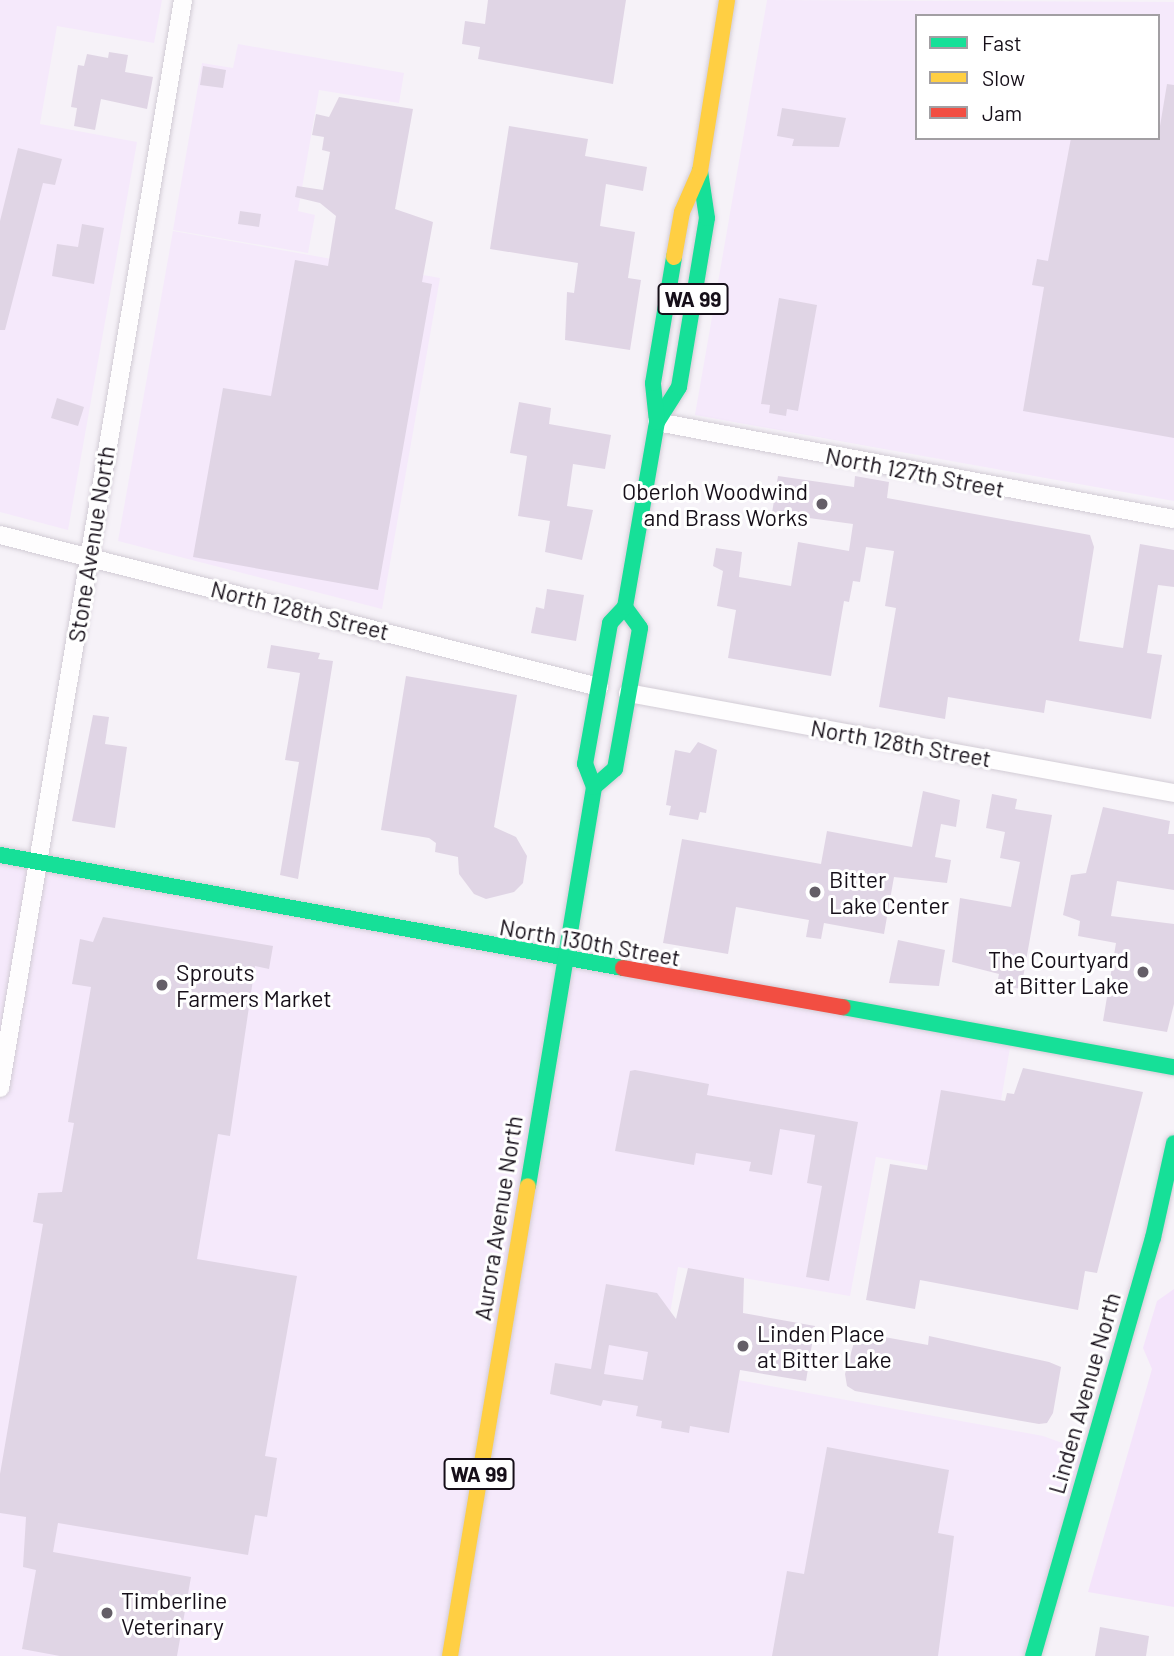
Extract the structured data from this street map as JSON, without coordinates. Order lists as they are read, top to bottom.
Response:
{
  "streets": {
    "main road": [
      "WA 99",
      "North 130th Street",
      "Aurora Avenue North",
      "Linden Avenue North"
    ],
    "street": ["North 127th Street", "Stone Avenue North", "North 128th Street"]
  },
  "crossings": [
    ["North 127th Street", "Aurora Avenue North"],
    ["Stone Avenue North", "North 128th Street"],
    ["Stone Avenue North", "North 130th Street"],
    ["North 128th Street", "Aurora Avenue North"],
    ["North 130th Street", "Aurora Avenue North"]
  ],
  "places": [
    "Oberloh Woodwind and Brass Works",
    "Bitter Lake Center",
    "The Courtyard at Bitter Lake",
    "Sprouts Farmers Market",
    "Linden Place at Bitter Lake",
    "Timberline Veterinary"
  ],
  "legend": ["Fast", "Slow", "Jam"]
}
